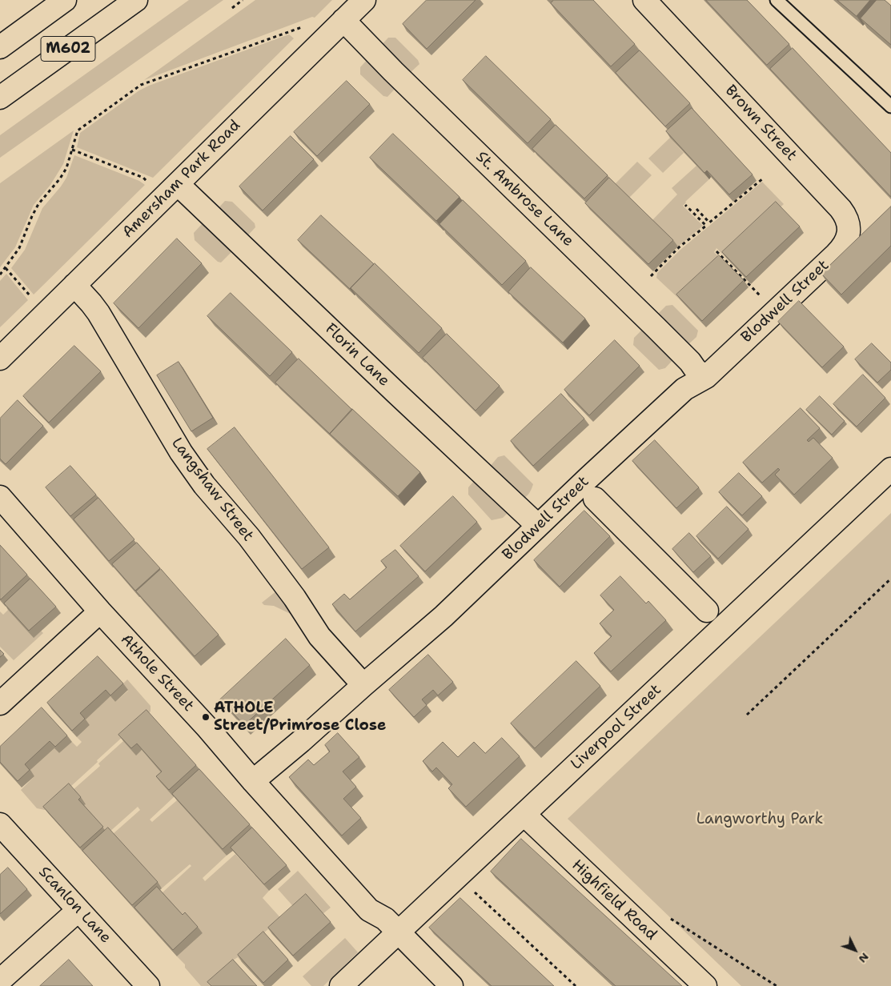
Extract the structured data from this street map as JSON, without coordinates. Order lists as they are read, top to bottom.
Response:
{
  "streets": {
    "main road": [
      "M602",
      "Brown Street",
      "Amersham Park Road",
      "St. Ambrose Lane",
      "Blodwell Street",
      "Florin Lane",
      "Langshaw Street",
      "Athole Street",
      "Liverpool Street",
      "Highfield Road",
      "Scanlon Lane"
    ]
  },
  "crossings": [
    ["Brown Street", "Blodwell Street"],
    ["Amersham Park Road", "St. Ambrose Lane"],
    ["Amersham Park Road", "Florin Lane"],
    ["Amersham Park Road", "Langshaw Street"],
    ["St. Ambrose Lane", "Blodwell Street"],
    ["Blodwell Street", "Florin Lane"],
    ["Blodwell Street", "Langshaw Street"],
    ["Blodwell Street", "Athole Street"],
    ["Athole Street", "Liverpool Street"],
    ["Liverpool Street", "Highfield Road"]
  ],
  "parks": ["Langworthy Park"],
  "places": ["ATHOLE Street/Primrose Close"],
  "north": "bottom right"
}
